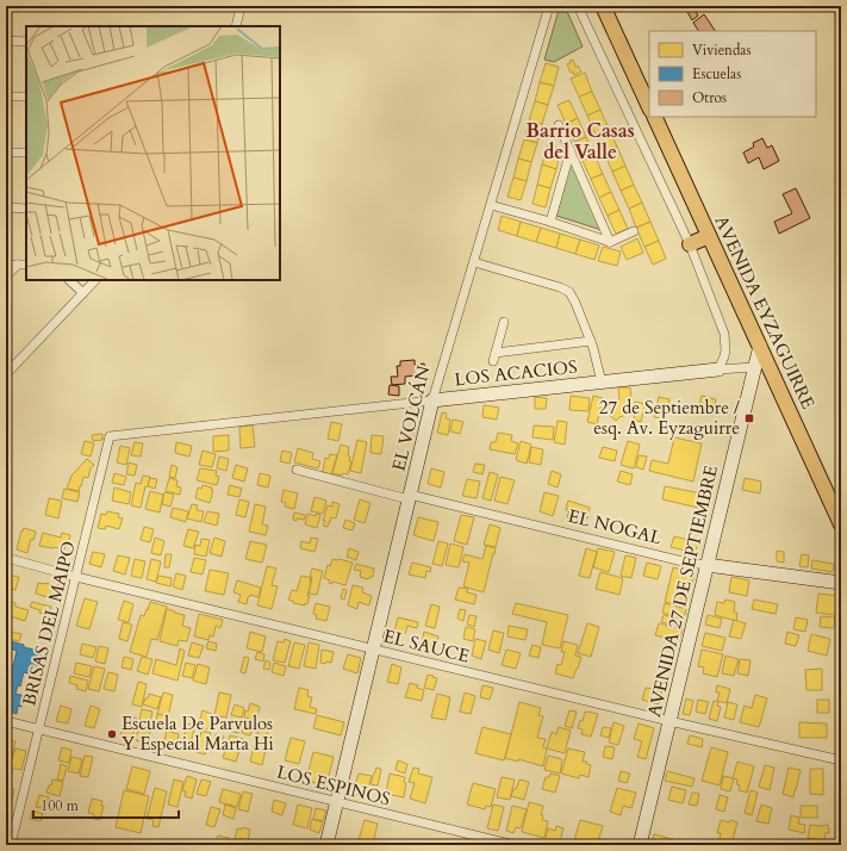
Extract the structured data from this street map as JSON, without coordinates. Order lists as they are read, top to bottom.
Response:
{
  "streets": {
    "main road": ["AVENIDA EYZAGUIRRE"],
    "street": [
      "LOS ACACIOS",
      "EL VOLCÁN",
      "EL NOGAL",
      "AVENIDA 27 DE SEPTIEMBRE",
      "BRISAS DEL MAIPO",
      "EL SAUCE",
      "LOS ESPINOS"
    ]
  },
  "crossings": [
    ["AVENIDA EYZAGUIRRE", "AVENIDA 27 DE SEPTIEMBRE"],
    ["LOS ACACIOS", "EL VOLCÁN"],
    ["LOS ACACIOS", "AVENIDA 27 DE SEPTIEMBRE"],
    ["LOS ACACIOS", "BRISAS DEL MAIPO"],
    ["EL VOLCÁN", "EL NOGAL"],
    ["EL VOLCÁN", "EL SAUCE"],
    ["EL VOLCÁN", "LOS ESPINOS"],
    ["EL NOGAL", "AVENIDA 27 DE SEPTIEMBRE"],
    ["AVENIDA 27 DE SEPTIEMBRE", "EL SAUCE"],
    ["BRISAS DEL MAIPO", "EL SAUCE"],
    ["BRISAS DEL MAIPO", "LOS ESPINOS"]
  ],
  "districts": ["Barrio Casas del Valle"],
  "places": {
    "transit": ["27 de Septiembre / esq. Av. Eyzaguirre"],
    "other": ["Escuela De Parvulos Y Especial Marta Hi"]
  },
  "legend": ["Viviendas", "Escuelas", "Otros"],
  "scale_bar": "100 m"
}
